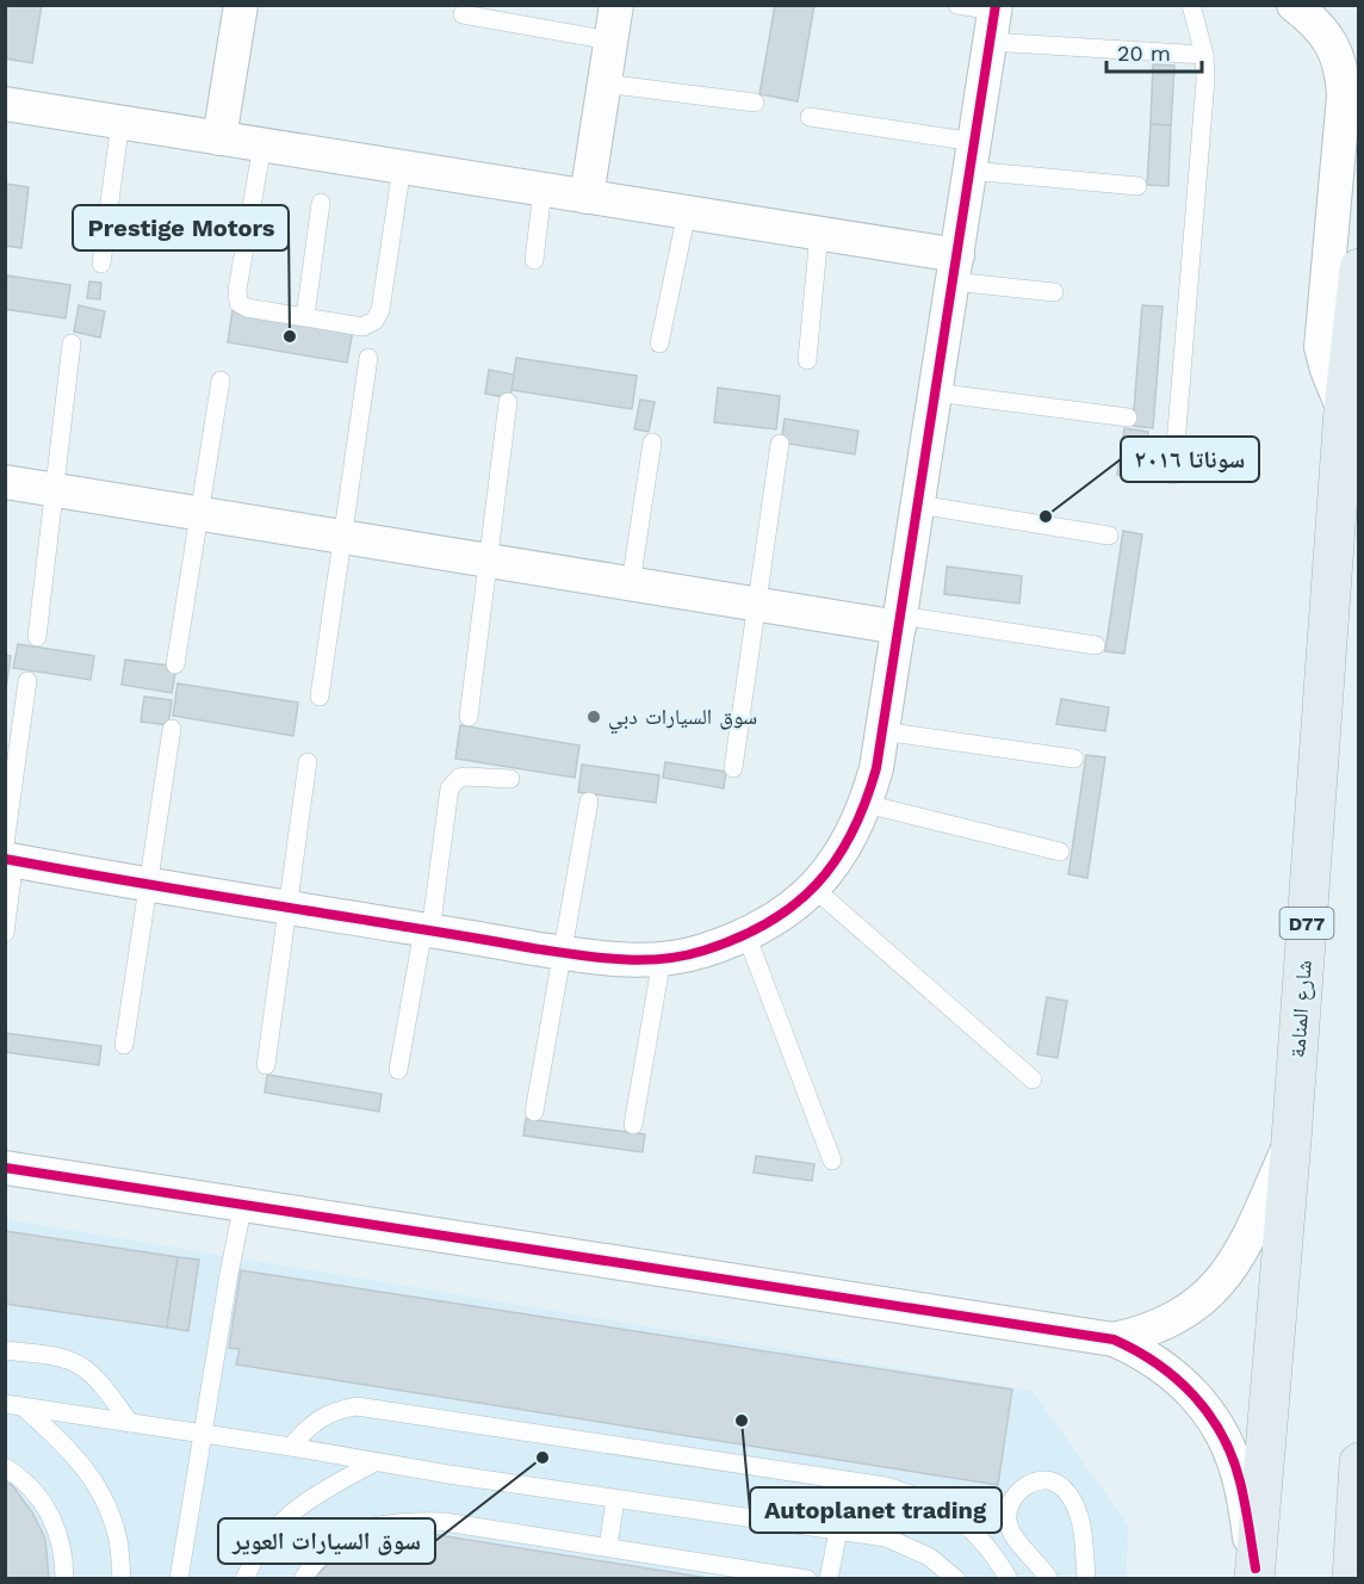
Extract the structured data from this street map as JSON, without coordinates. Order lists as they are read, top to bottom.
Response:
{
  "streets": {
    "main road": ["D77", "شارع المنامة"]
  },
  "places": [
    "Prestige Motors",
    "سوناتا ٢٠١٦",
    "سوق السيارات دبي",
    "Autoplanet trading",
    "سوق السيارات العوير"
  ],
  "scale_bar": "20 m"
}
